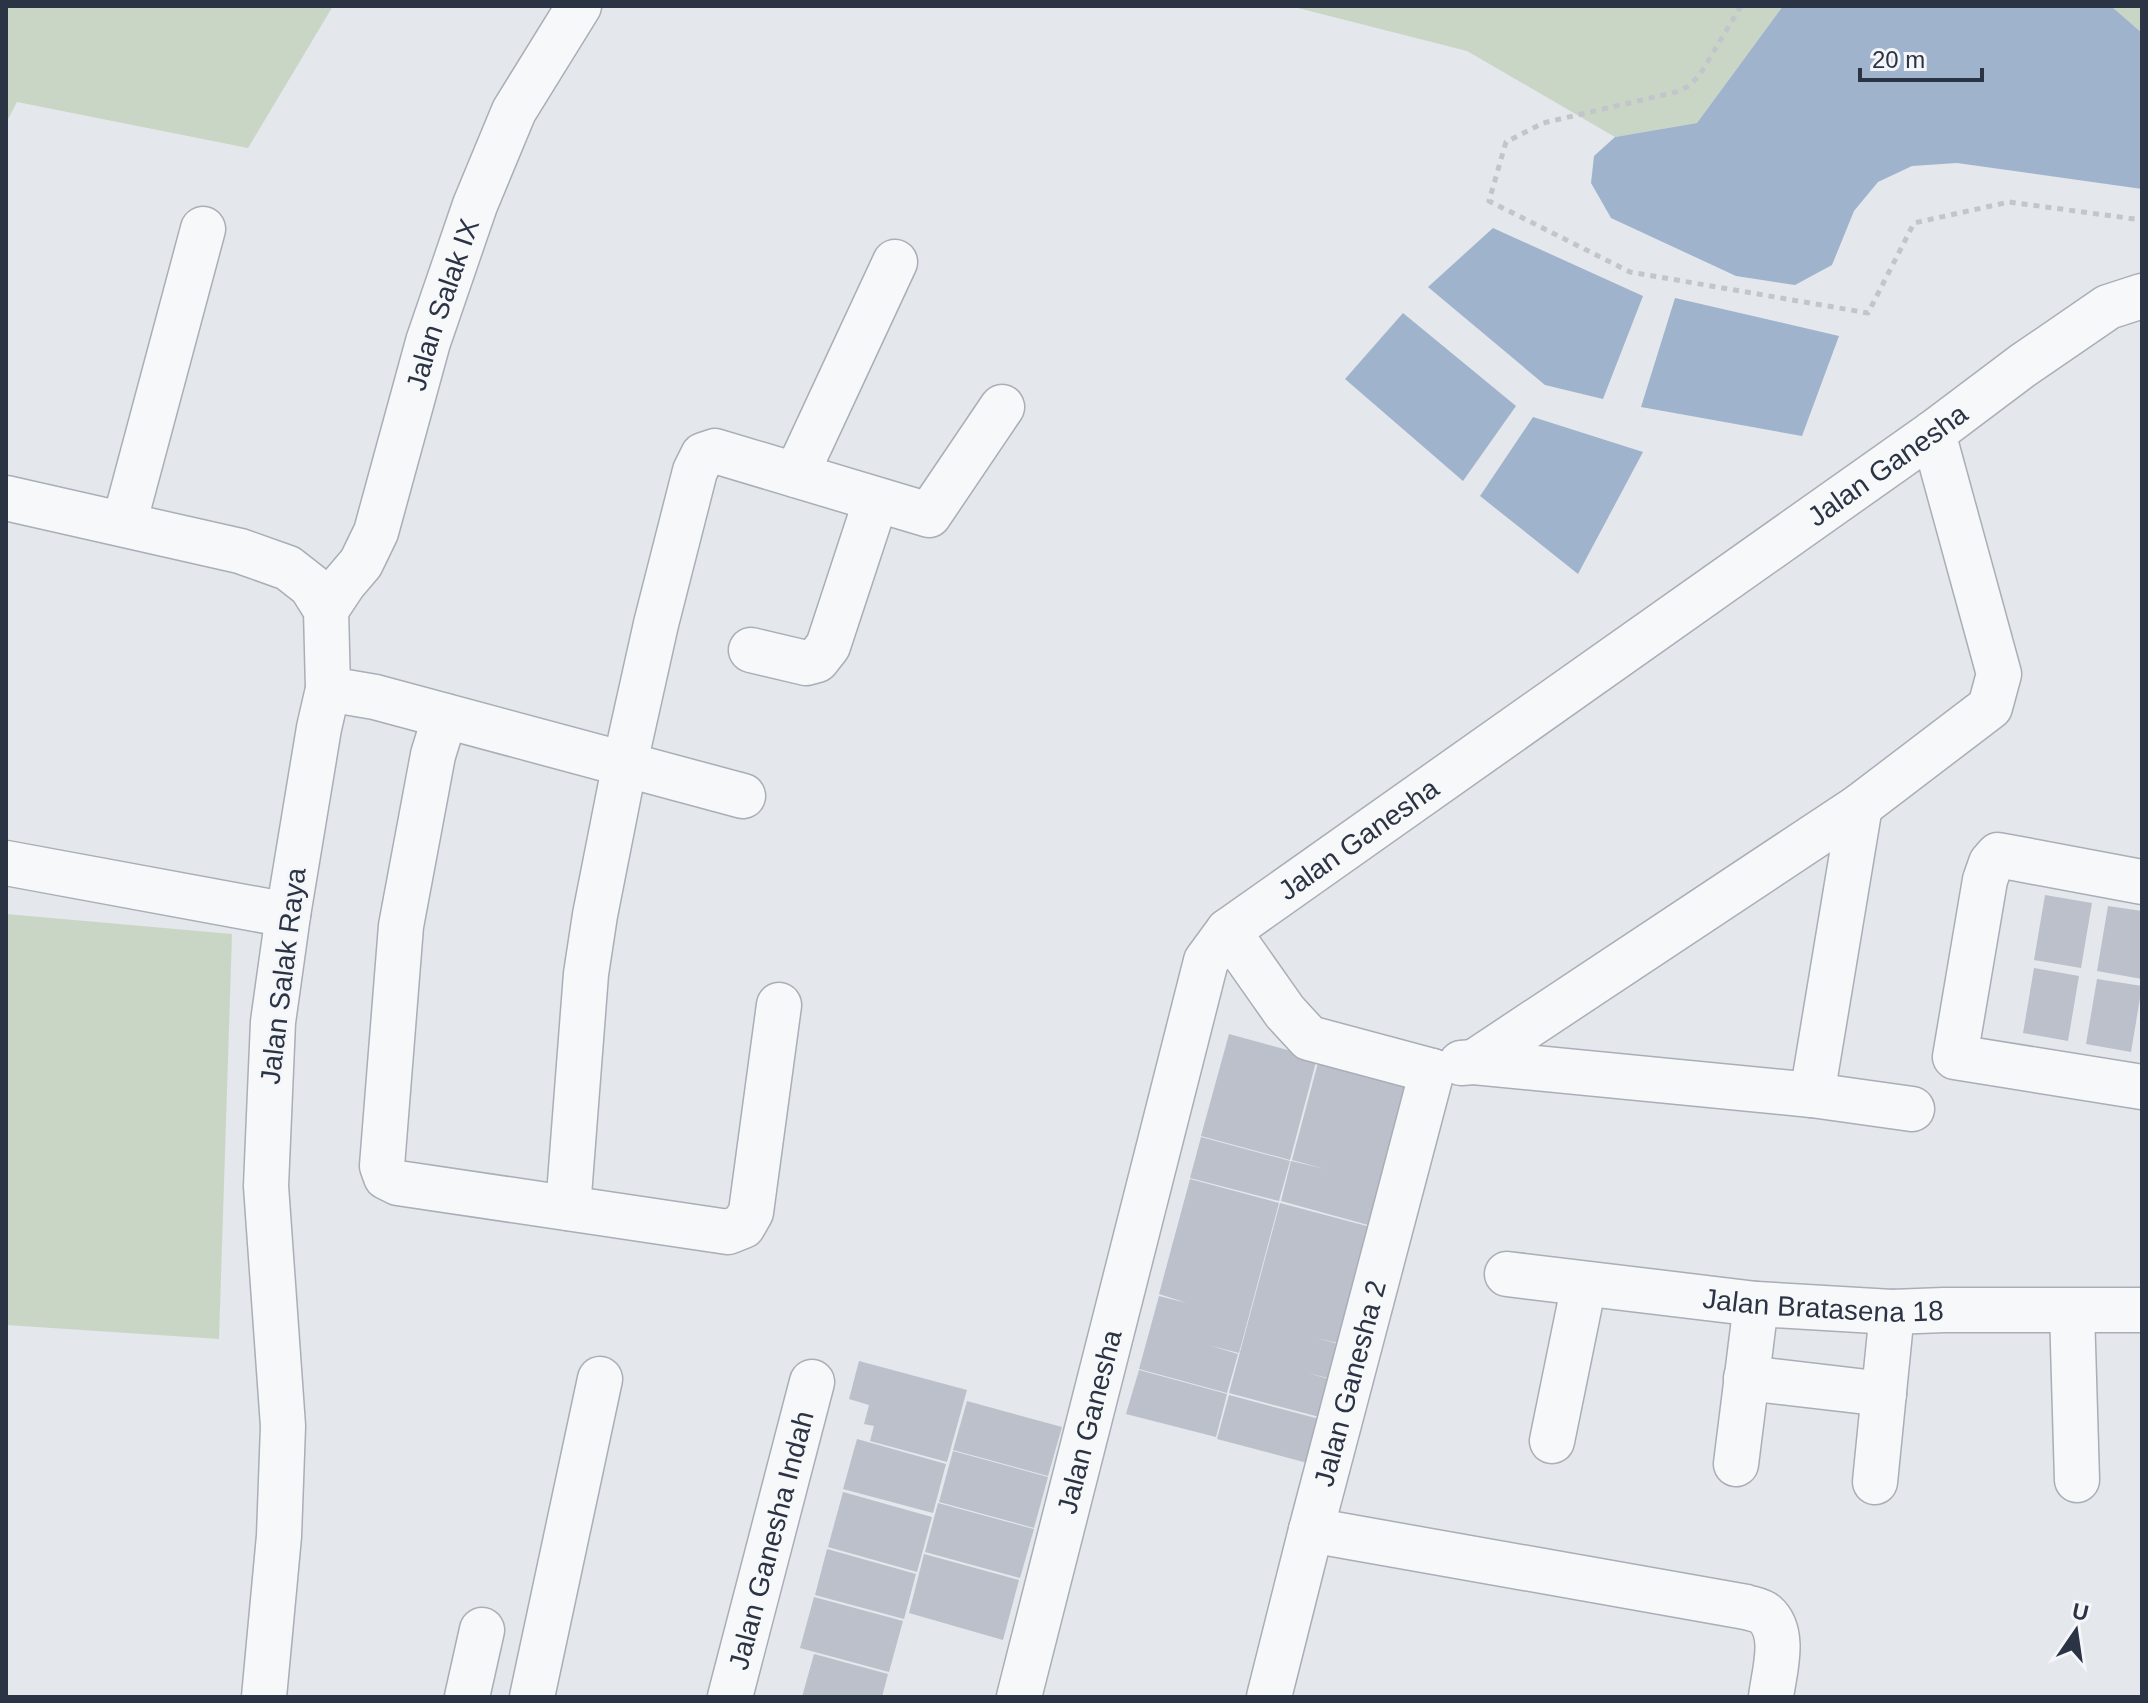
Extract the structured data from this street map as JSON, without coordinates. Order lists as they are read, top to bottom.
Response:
{
  "streets": {
    "street": [
      "Jalan Salak IX",
      "Jalan Ganesha",
      "Jalan Salak Raya",
      "Jalan Bratasena 18",
      "Jalan Ganesha 2",
      "Jalan Ganesha Indah"
    ]
  },
  "crossings": [
    ["Jalan Salak IX", "Jalan Salak Raya"]
  ],
  "scale_bar": "20 m",
  "north": "top"
}
